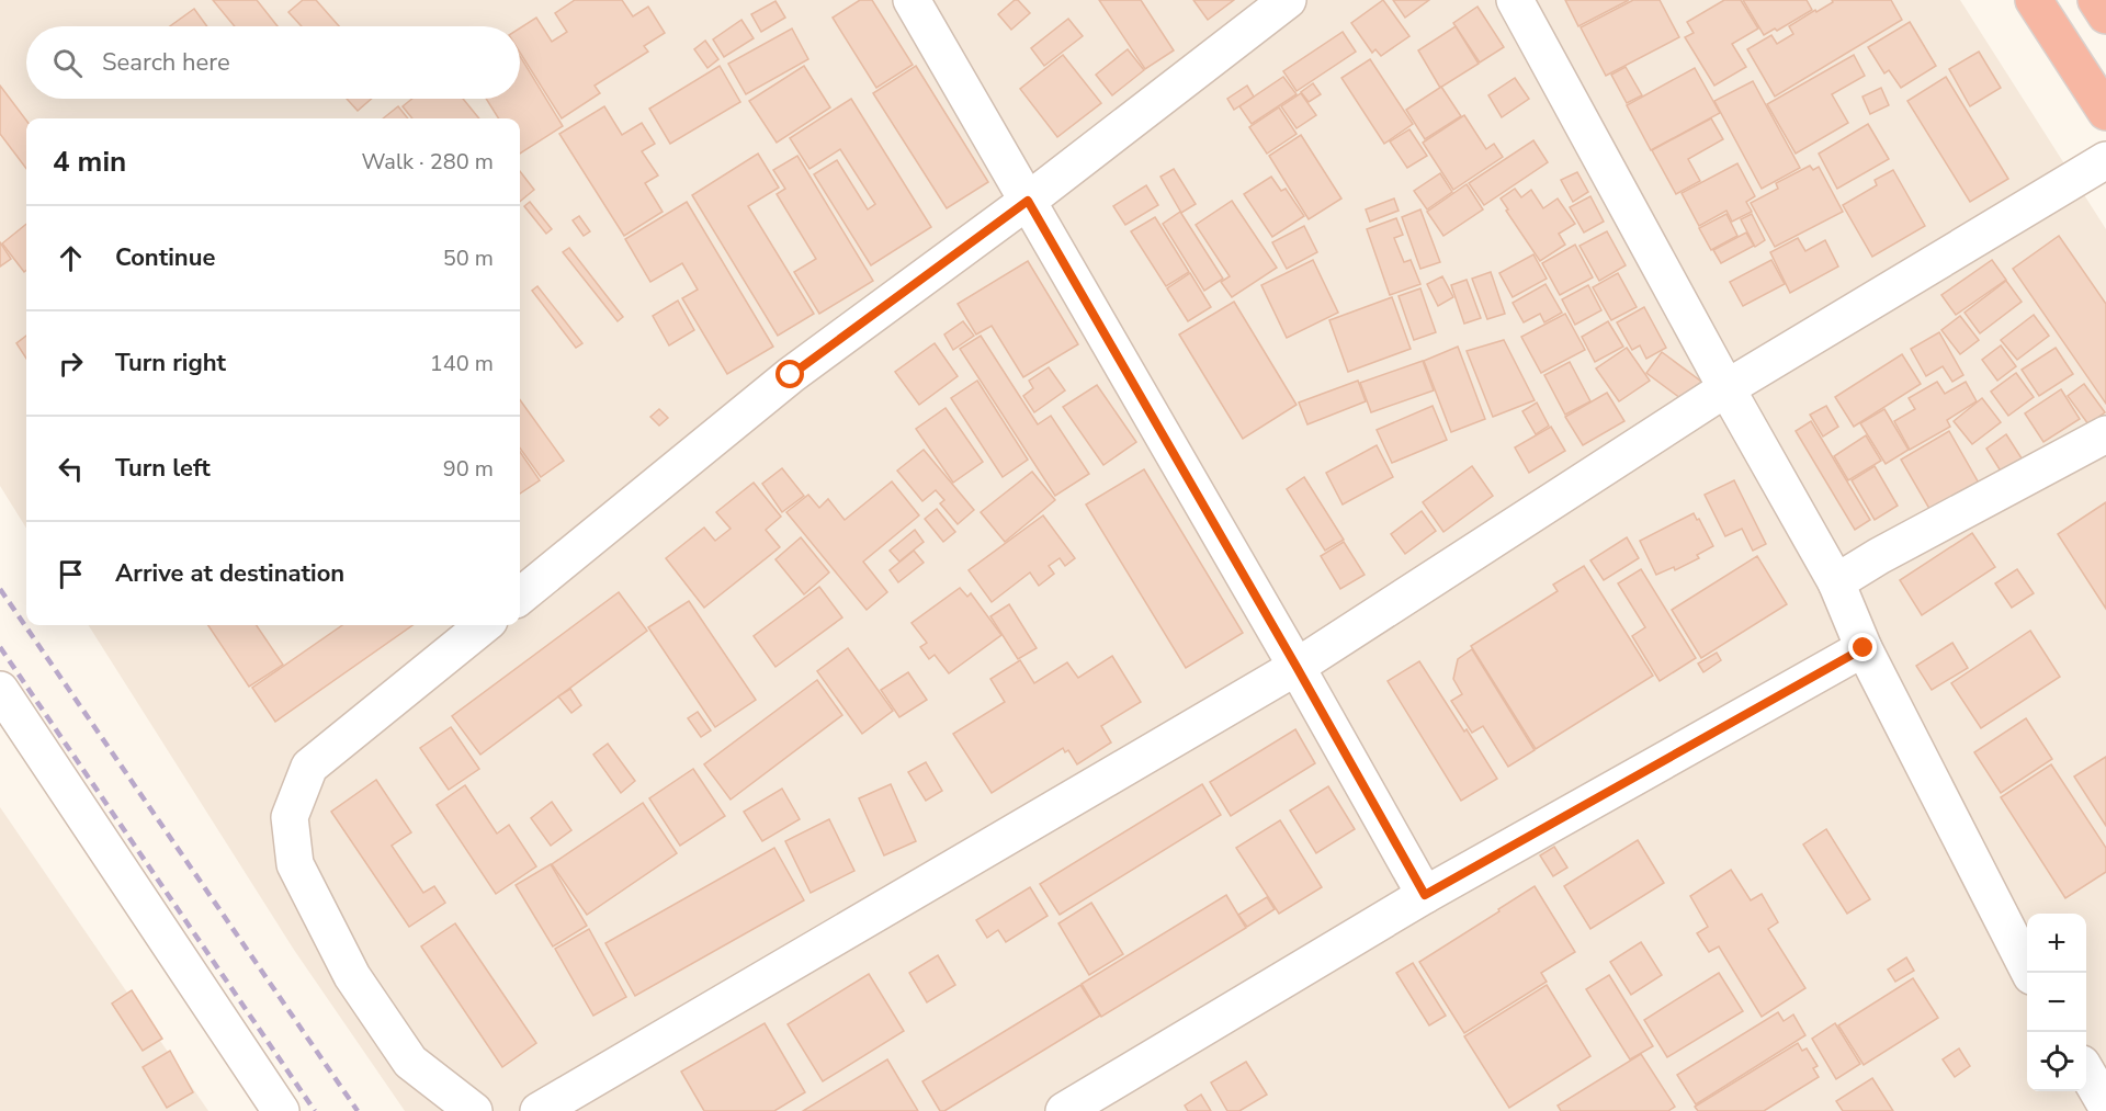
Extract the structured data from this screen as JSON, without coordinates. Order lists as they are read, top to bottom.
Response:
{
  "page": {
    "search": "Search here",
    "heading": ["4 min", "Walk · 280 m"],
    "list": [
      ["Continue", "50 m"],
      ["Turn right", "140 m"],
      ["Turn left", "90 m"],
      "Arrive at destination"
    ],
    "map_buttons": ["+", "−"]
  }
}
